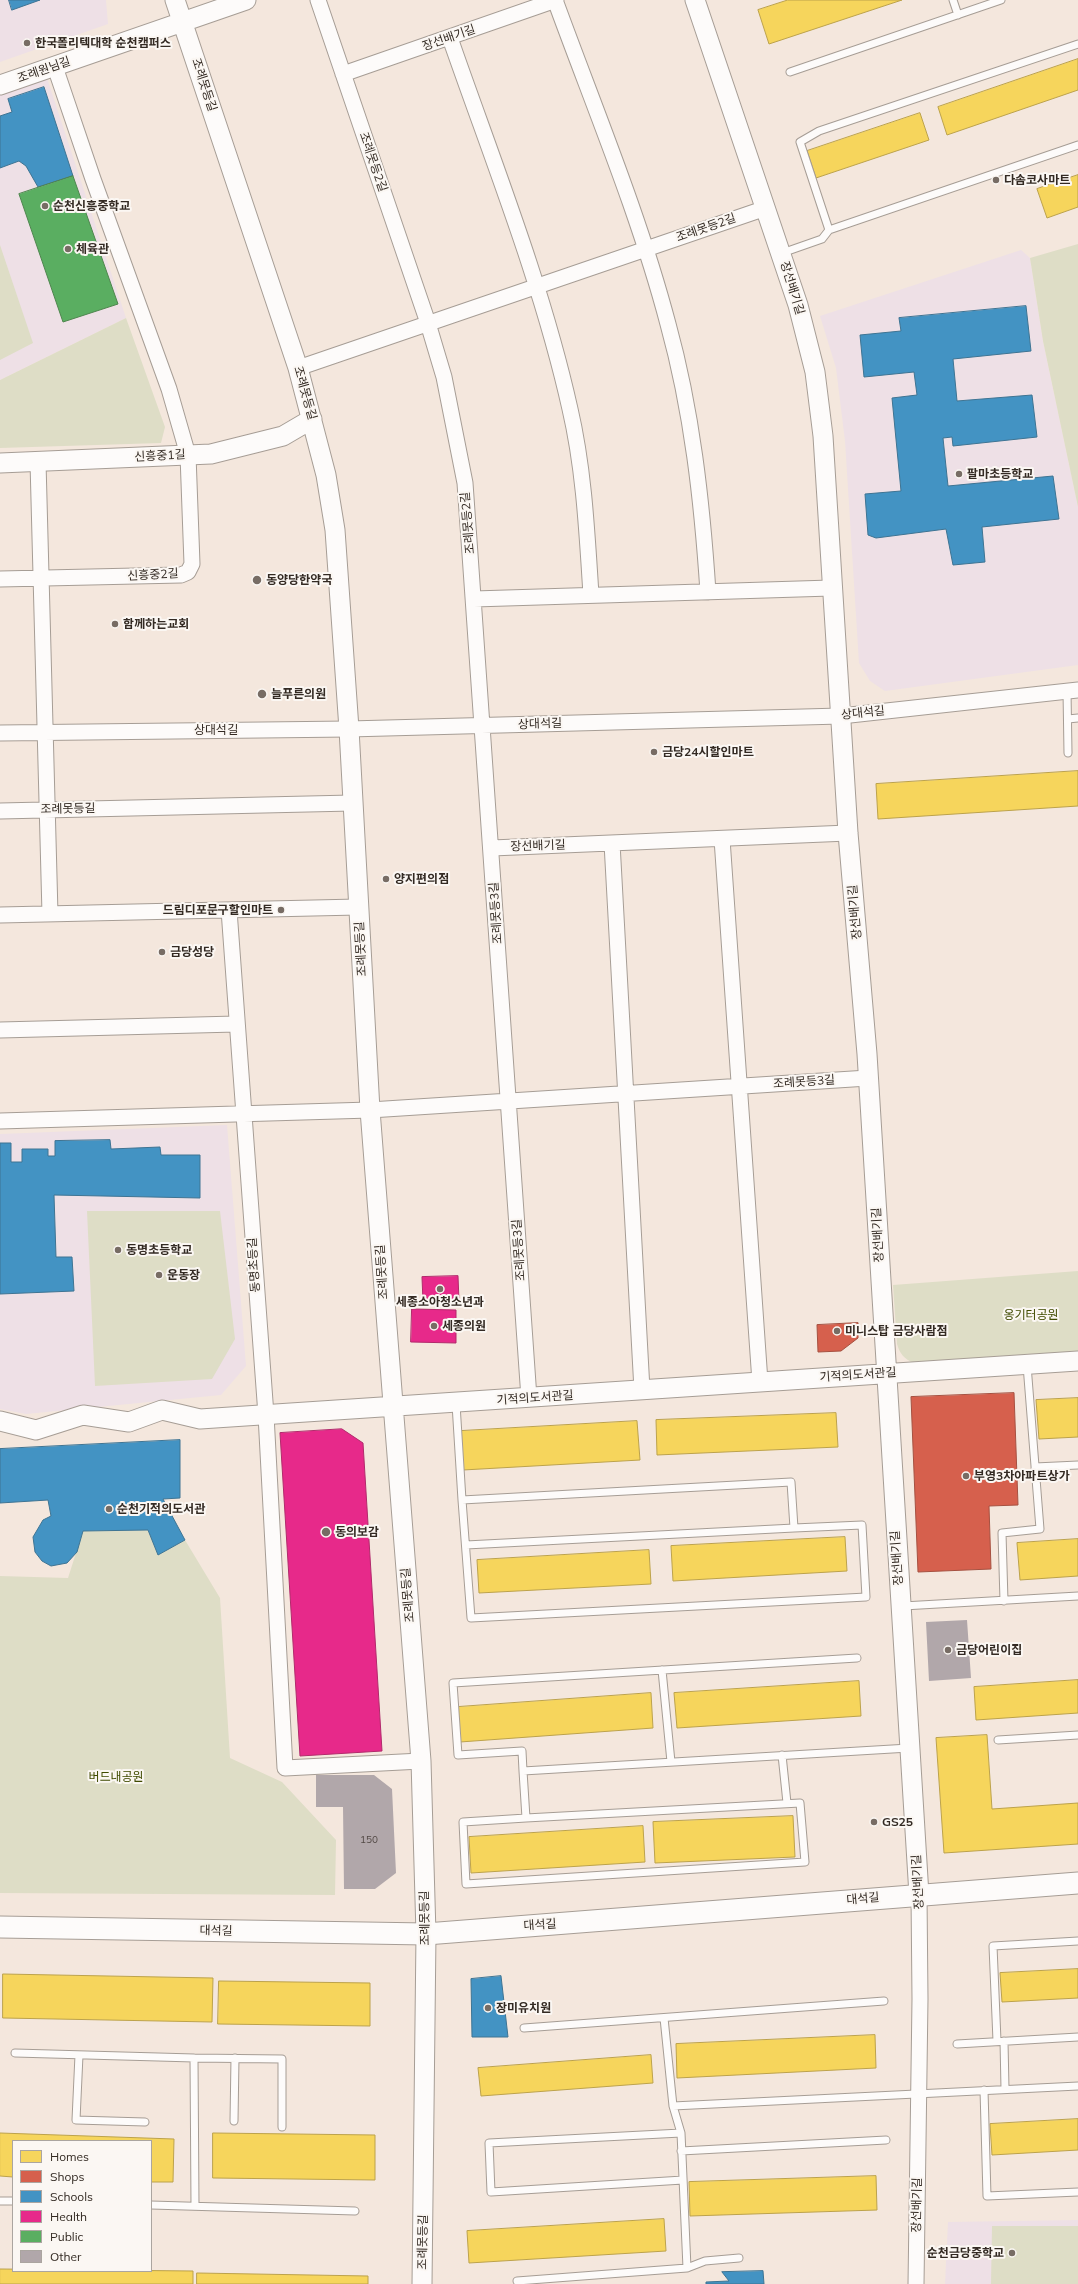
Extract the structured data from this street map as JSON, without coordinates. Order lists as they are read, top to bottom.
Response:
{
  "streets": {
    "main road": ["대석길"],
    "street": [
      "장선배기길",
      "조례원님길",
      "조례못등길",
      "조례못등2길",
      "신흥중1길",
      "신흥중2길",
      "상대석길",
      "조례못등3길",
      "동명초등길",
      "기적의도서관길"
    ]
  },
  "crossings": [
    ["장선배기길", "조례못등2길"],
    ["장선배기길", "상대석길"],
    ["장선배기길", "조례못등3길"],
    ["장선배기길", "기적의도서관길"],
    ["장선배기길", "대석길"],
    ["조례원님길", "조례못등길"],
    ["조례못등길", "조례못등2길"],
    ["조례못등길", "신흥중1길"],
    ["조례못등길", "상대석길"],
    ["조례못등길", "조례못등3길"],
    ["조례못등길", "동명초등길"],
    ["조례못등길", "기적의도서관길"],
    ["조례못등길", "대석길"],
    ["조례못등2길", "상대석길"],
    ["조례못등2길", "조례못등3길"],
    ["신흥중1길", "신흥중2길"],
    ["상대석길", "조례못등3길"],
    ["조례못등3길", "기적의도서관길"],
    ["동명초등길", "기적의도서관길"]
  ],
  "parks": ["옹기터공원", "버드내공원"],
  "places": [
    "한국폴리텍대학 순천캠퍼스",
    "다솜코사마트",
    "순천신흥중학교",
    "체육관",
    "팔마초등학교",
    "동양당한약국",
    "함께하는교회",
    "늘푸른의원",
    "금당24시할인마트",
    "양지편의점",
    "드림디포문구할인마트",
    "금당성당",
    "동명초등학교",
    "운동장",
    "세종소아청소년과",
    "세종의원",
    "미니스탑 금당사람점",
    "부영3차아파트상가",
    "순천기적의도서관",
    "동의보감",
    "금당어린이집",
    "GS25",
    "장미유치원",
    "순천금당중학교"
  ],
  "house_numbers": ["150"],
  "legend": [
    "Homes",
    "Shops",
    "Schools",
    "Health",
    "Public",
    "Other"
  ]
}
